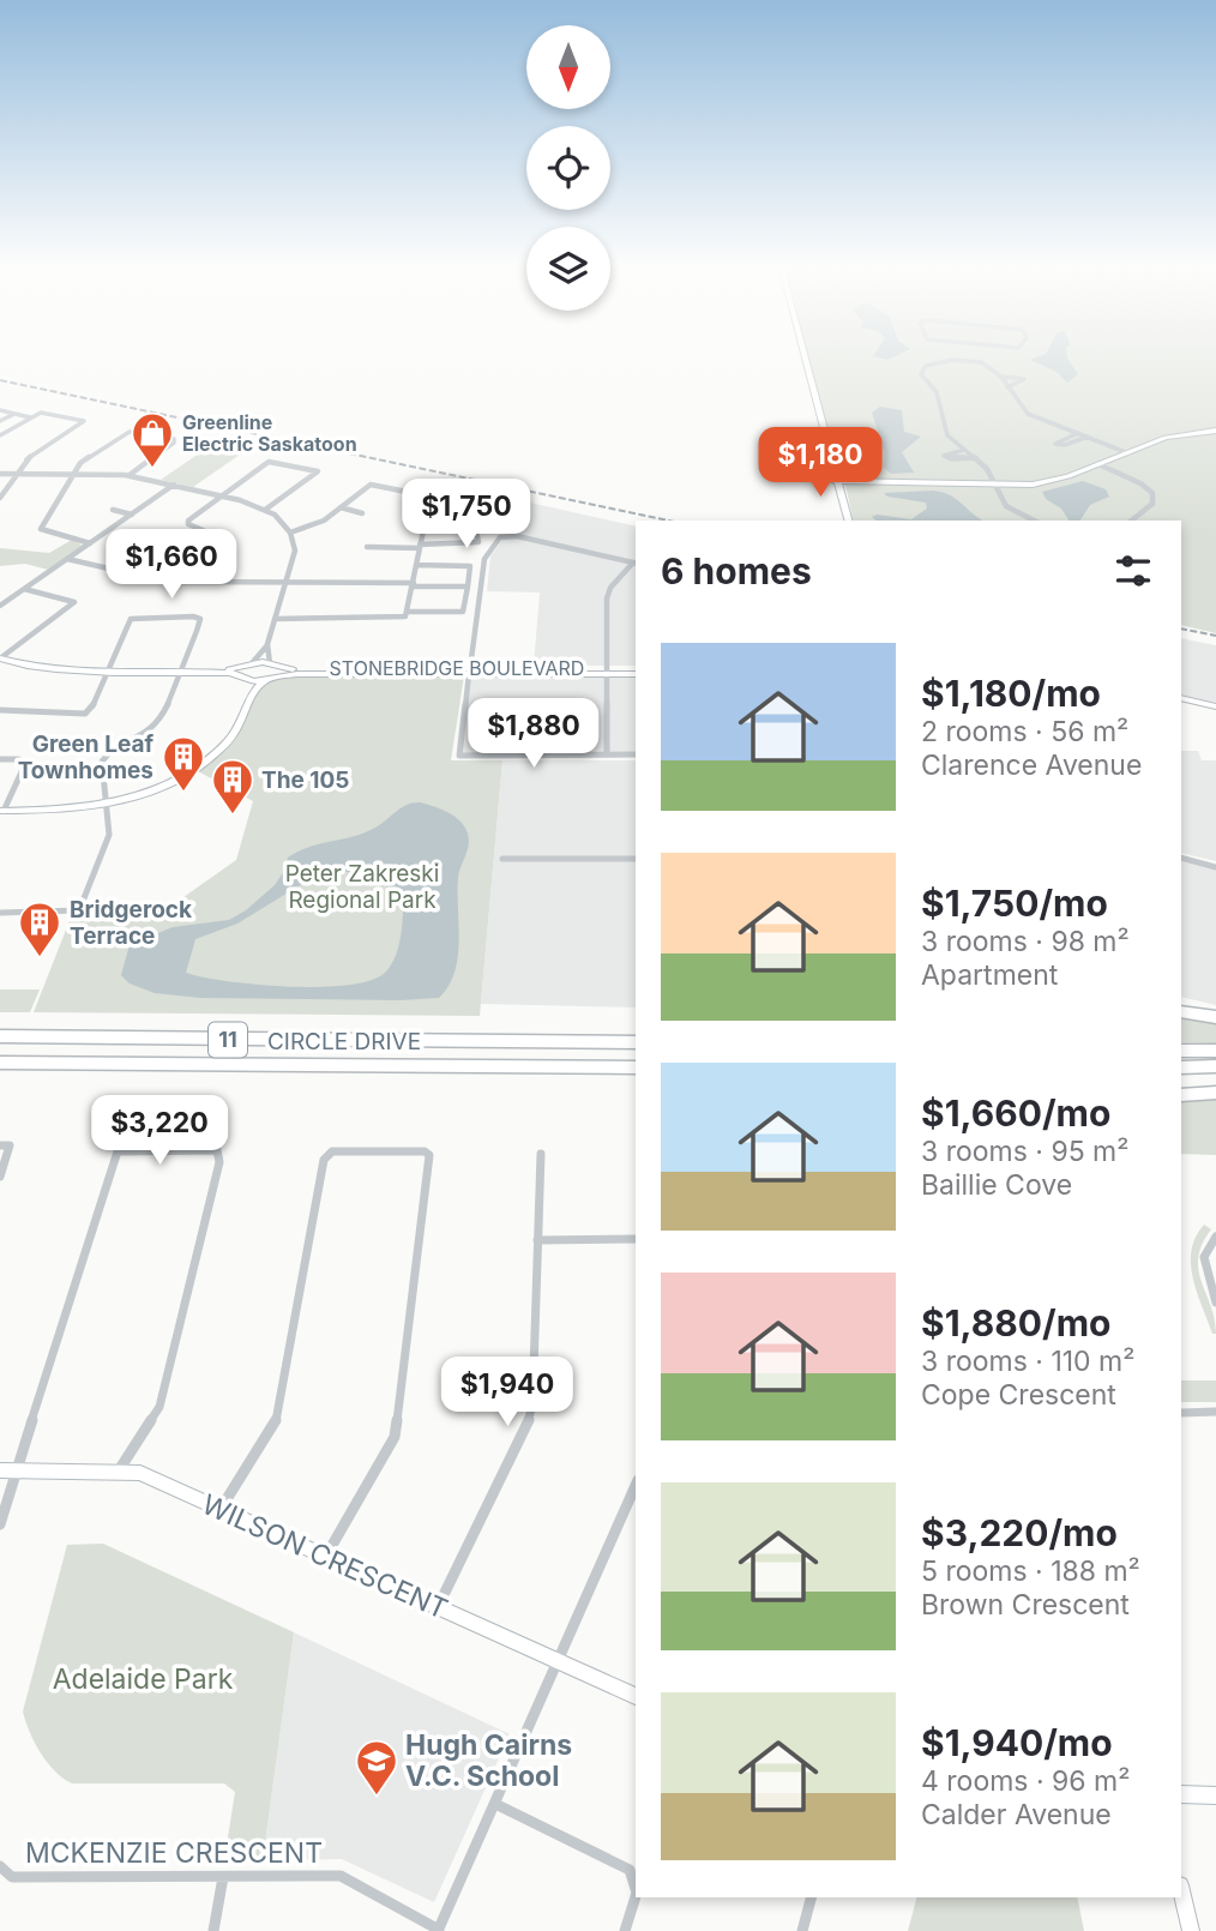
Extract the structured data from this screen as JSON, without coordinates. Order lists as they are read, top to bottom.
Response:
{
  "streets": {
    "highway": ["11", "CIRCLE DRIVE"],
    "street": ["STONEBRIDGE BOULEVARD", "WILSON CRESCENT", "MCKENZIE CRESCENT"]
  },
  "parks": ["Peter Zakreski Regional Park", "Adelaide Park"],
  "places": {
    "shop": ["Greenline Electric Saskatoon"],
    "building": ["Green Leaf Townhomes", "The 105", "Bridgerock Terrace"],
    "school or university": ["Hugh Cairns V.C. School"]
  },
  "north": "bottom",
  "page": {
    "price": [
      "$1,180",
      "$1,750",
      "$1,660",
      "$1,880",
      "$3,220",
      "$1,940"
    ],
    "heading": "6 homes",
    "list": [
      {
        "name": "$1,180/mo",
        "note": "2 rooms · 56 m² · Clarence Avenue"
      },
      {
        "name": "$1,750/mo",
        "note": "3 rooms · 98 m² · Apartment"
      },
      {
        "name": "$1,660/mo",
        "note": "3 rooms · 95 m² · Baillie Cove"
      },
      {
        "name": "$1,880/mo",
        "note": "3 rooms · 110 m² · Cope Crescent"
      },
      {
        "name": "$3,220/mo",
        "note": "5 rooms · 188 m² · Brown Crescent"
      },
      {
        "name": "$1,940/mo",
        "note": "4 rooms · 96 m² · Calder Avenue"
      }
    ]
  }
}
